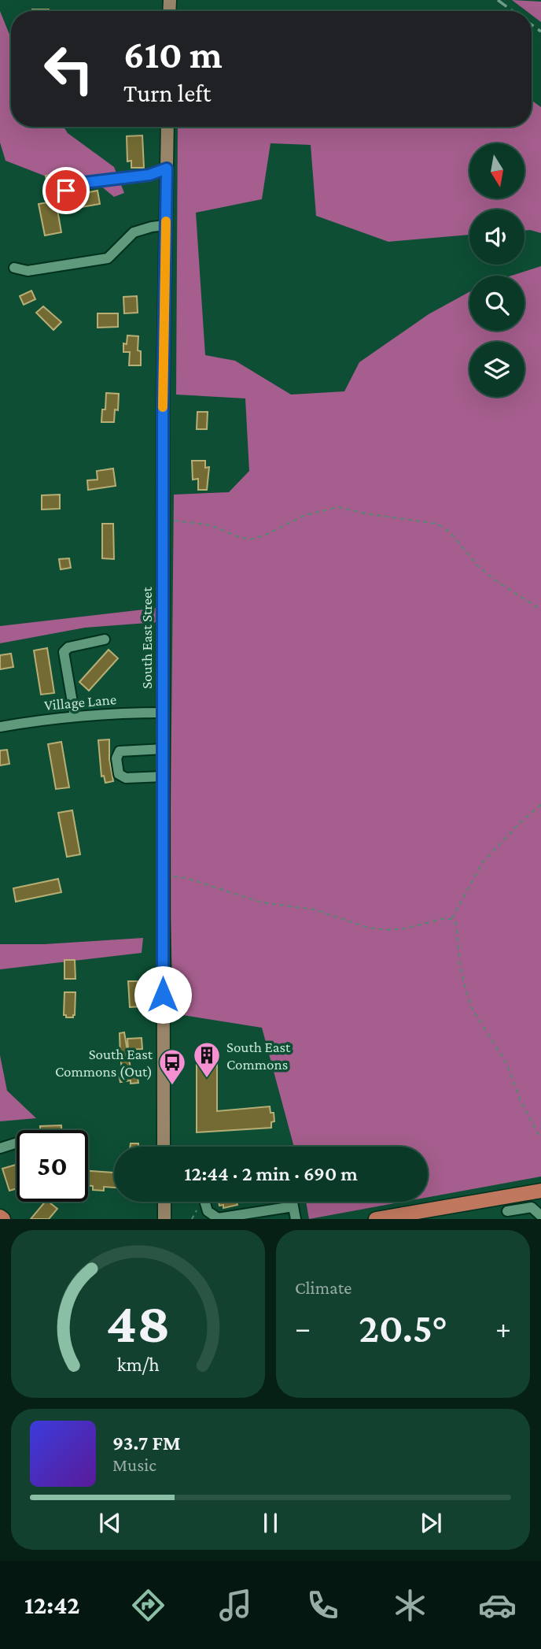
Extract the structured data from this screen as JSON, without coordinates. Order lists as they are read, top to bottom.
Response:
{
  "streets": {
    "main road": ["South East Street"],
    "lane": ["Village Lane"]
  },
  "crossings": [
    ["South East Street", "Village Lane"]
  ],
  "places": {
    "building": ["South East Commons"],
    "bus stop": ["South East Commons (Out)"]
  },
  "north": "bottom",
  "page": {
    "turn": ["610 m", "Turn left"],
    "limit": "50",
    "trip": "12:44 · 2 min · 690 m",
    "tile": "Climate",
    "heat": ["−", "20.5°", "+"],
    "song": ["93.7 FM", "Music"],
    "tabs": "12:42",
    "gauge": ["48", "km/h"]
  }
}
